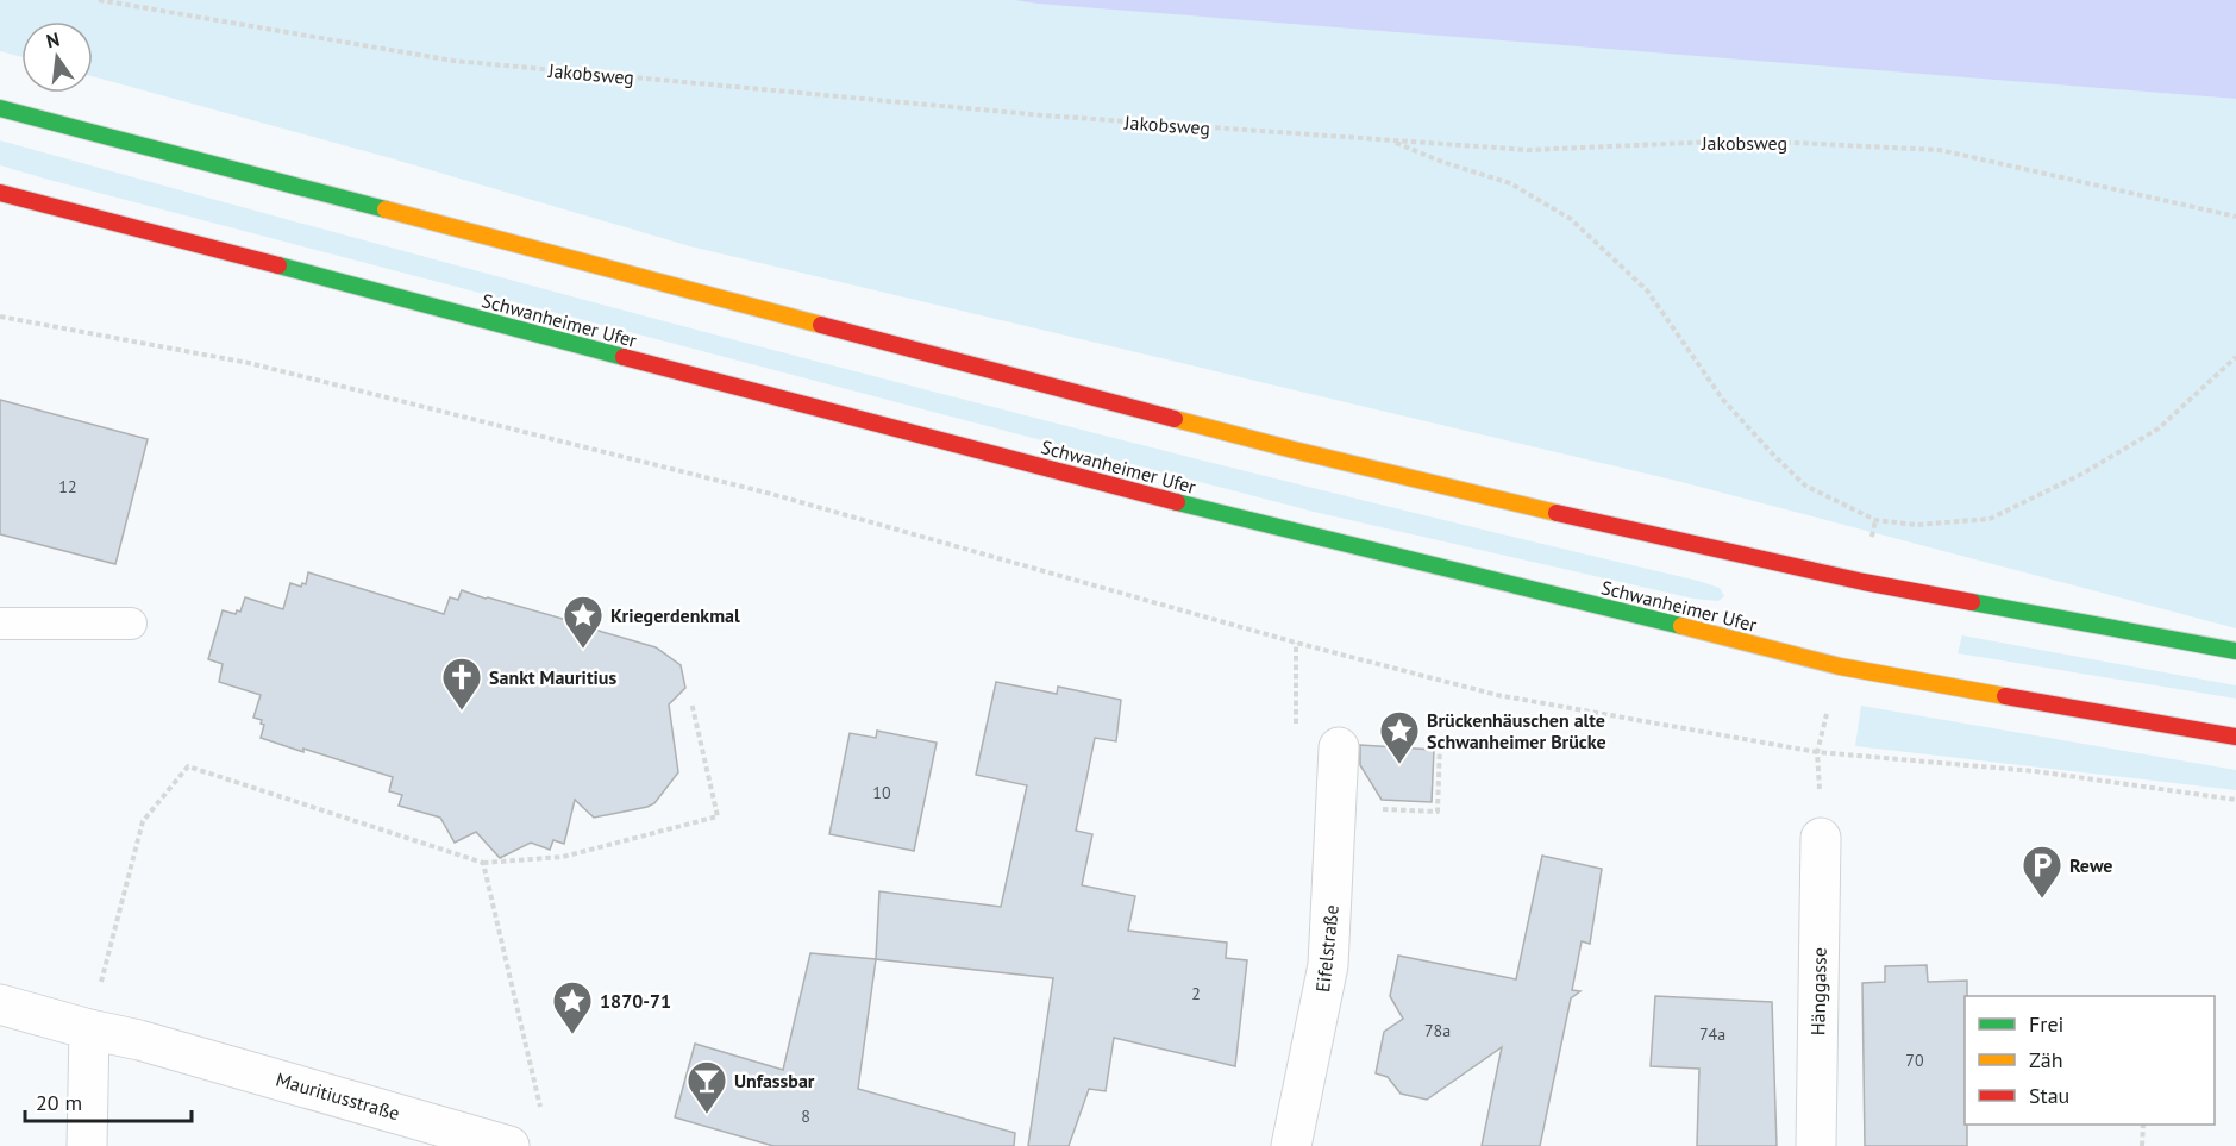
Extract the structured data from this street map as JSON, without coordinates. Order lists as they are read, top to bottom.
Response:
{
  "streets": {
    "main road": ["Schwanheimer Ufer"],
    "street": ["Eifelstraße", "Hänggasse", "Mauritiusstraße"],
    "path": ["Jakobsweg"]
  },
  "places": {
    "place": ["Kriegerdenkmal", "Brückenhäuschen alte Schwanheimer Brücke", "1870-71"],
    "church": ["Sankt Mauritius"],
    "parking": ["Rewe"],
    "bar": ["Unfassbar"]
  },
  "house_numbers": [
    "12",
    "10",
    "2",
    "78a",
    "74a",
    "70",
    "8"
  ],
  "legend": ["Frei", "Zäh", "Stau"],
  "scale_bar": "20 m",
  "north": "top"
}
